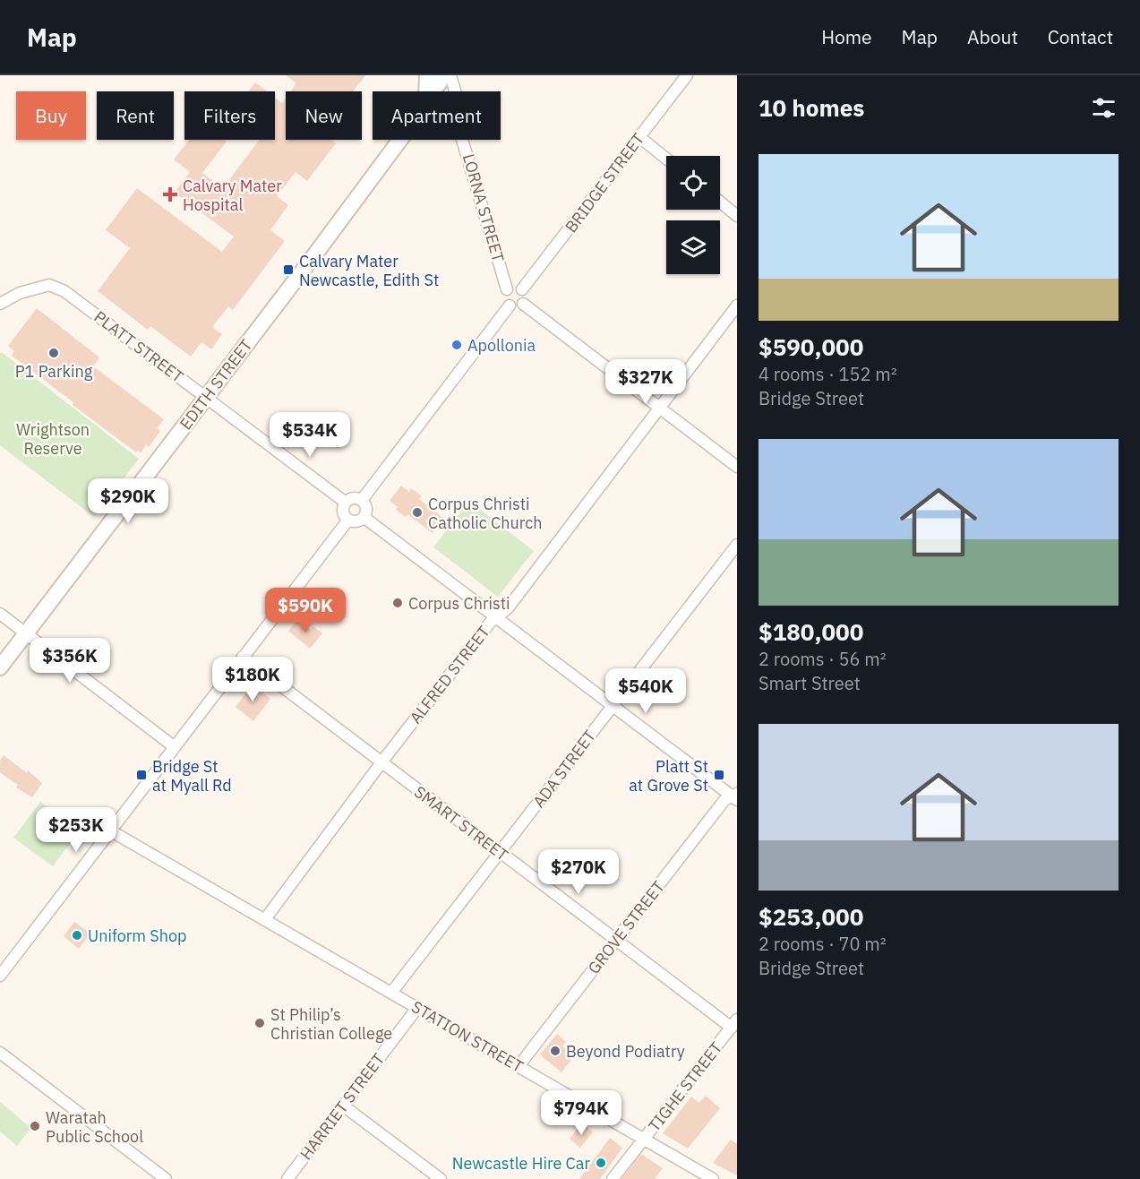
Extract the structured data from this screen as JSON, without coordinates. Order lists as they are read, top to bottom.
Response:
{
  "streets": {
    "main road": ["EDITH STREET"],
    "street": [
      "BRIDGE STREET",
      "LORNA STREET",
      "PLATT STREET",
      "ALFRED STREET",
      "ADA STREET",
      "SMART STREET",
      "GROVE STREET",
      "STATION STREET",
      "TIGHE STREET",
      "HARRIET STREET"
    ]
  },
  "crossings": [
    ["BRIDGE STREET", "LORNA STREET"],
    ["PLATT STREET", "EDITH STREET"],
    ["ALFRED STREET", "SMART STREET"],
    ["ALFRED STREET", "STATION STREET"],
    ["ADA STREET", "SMART STREET"],
    ["ADA STREET", "STATION STREET"],
    ["SMART STREET", "GROVE STREET"],
    ["SMART STREET", "TIGHE STREET"],
    ["GROVE STREET", "STATION STREET"],
    ["STATION STREET", "TIGHE STREET"],
    ["STATION STREET", "HARRIET STREET"]
  ],
  "parks": ["Wrightson Reserve"],
  "places": {
    "health": ["Calvary Mater Hospital"],
    "transit": ["Calvary Mater Newcastle, Edith St", "Bridge St at Myall Rd", "Platt St at Grove St"],
    "other": [
      "Apollonia",
      "P1 Parking",
      "Corpus Christi Catholic Church",
      "Corpus Christi",
      "Uniform Shop",
      "St Philip’s Christian College",
      "Beyond Podiatry",
      "Waratah Public School",
      "Newcastle Hire Car"
    ]
  },
  "page": {
    "header": "Map",
    "nav": [
      "Home",
      "Map",
      "About",
      "Contact"
    ],
    "heading": "10 homes",
    "chip": [
      "Buy",
      "Rent",
      "Filters",
      "New",
      "Apartment"
    ],
    "list": [
      {
        "name": "$590,000",
        "note": "4 rooms · 152 m² · Bridge Street"
      },
      {
        "name": "$180,000",
        "note": "2 rooms · 56 m² · Smart Street"
      },
      {
        "name": "$253,000",
        "note": "2 rooms · 70 m² · Bridge Street"
      }
    ],
    "price": [
      "$327K",
      "$534K",
      "$290K",
      "$590K",
      "$356K",
      "$180K",
      "$540K",
      "$253K",
      "$270K",
      "$794K"
    ]
  }
}
